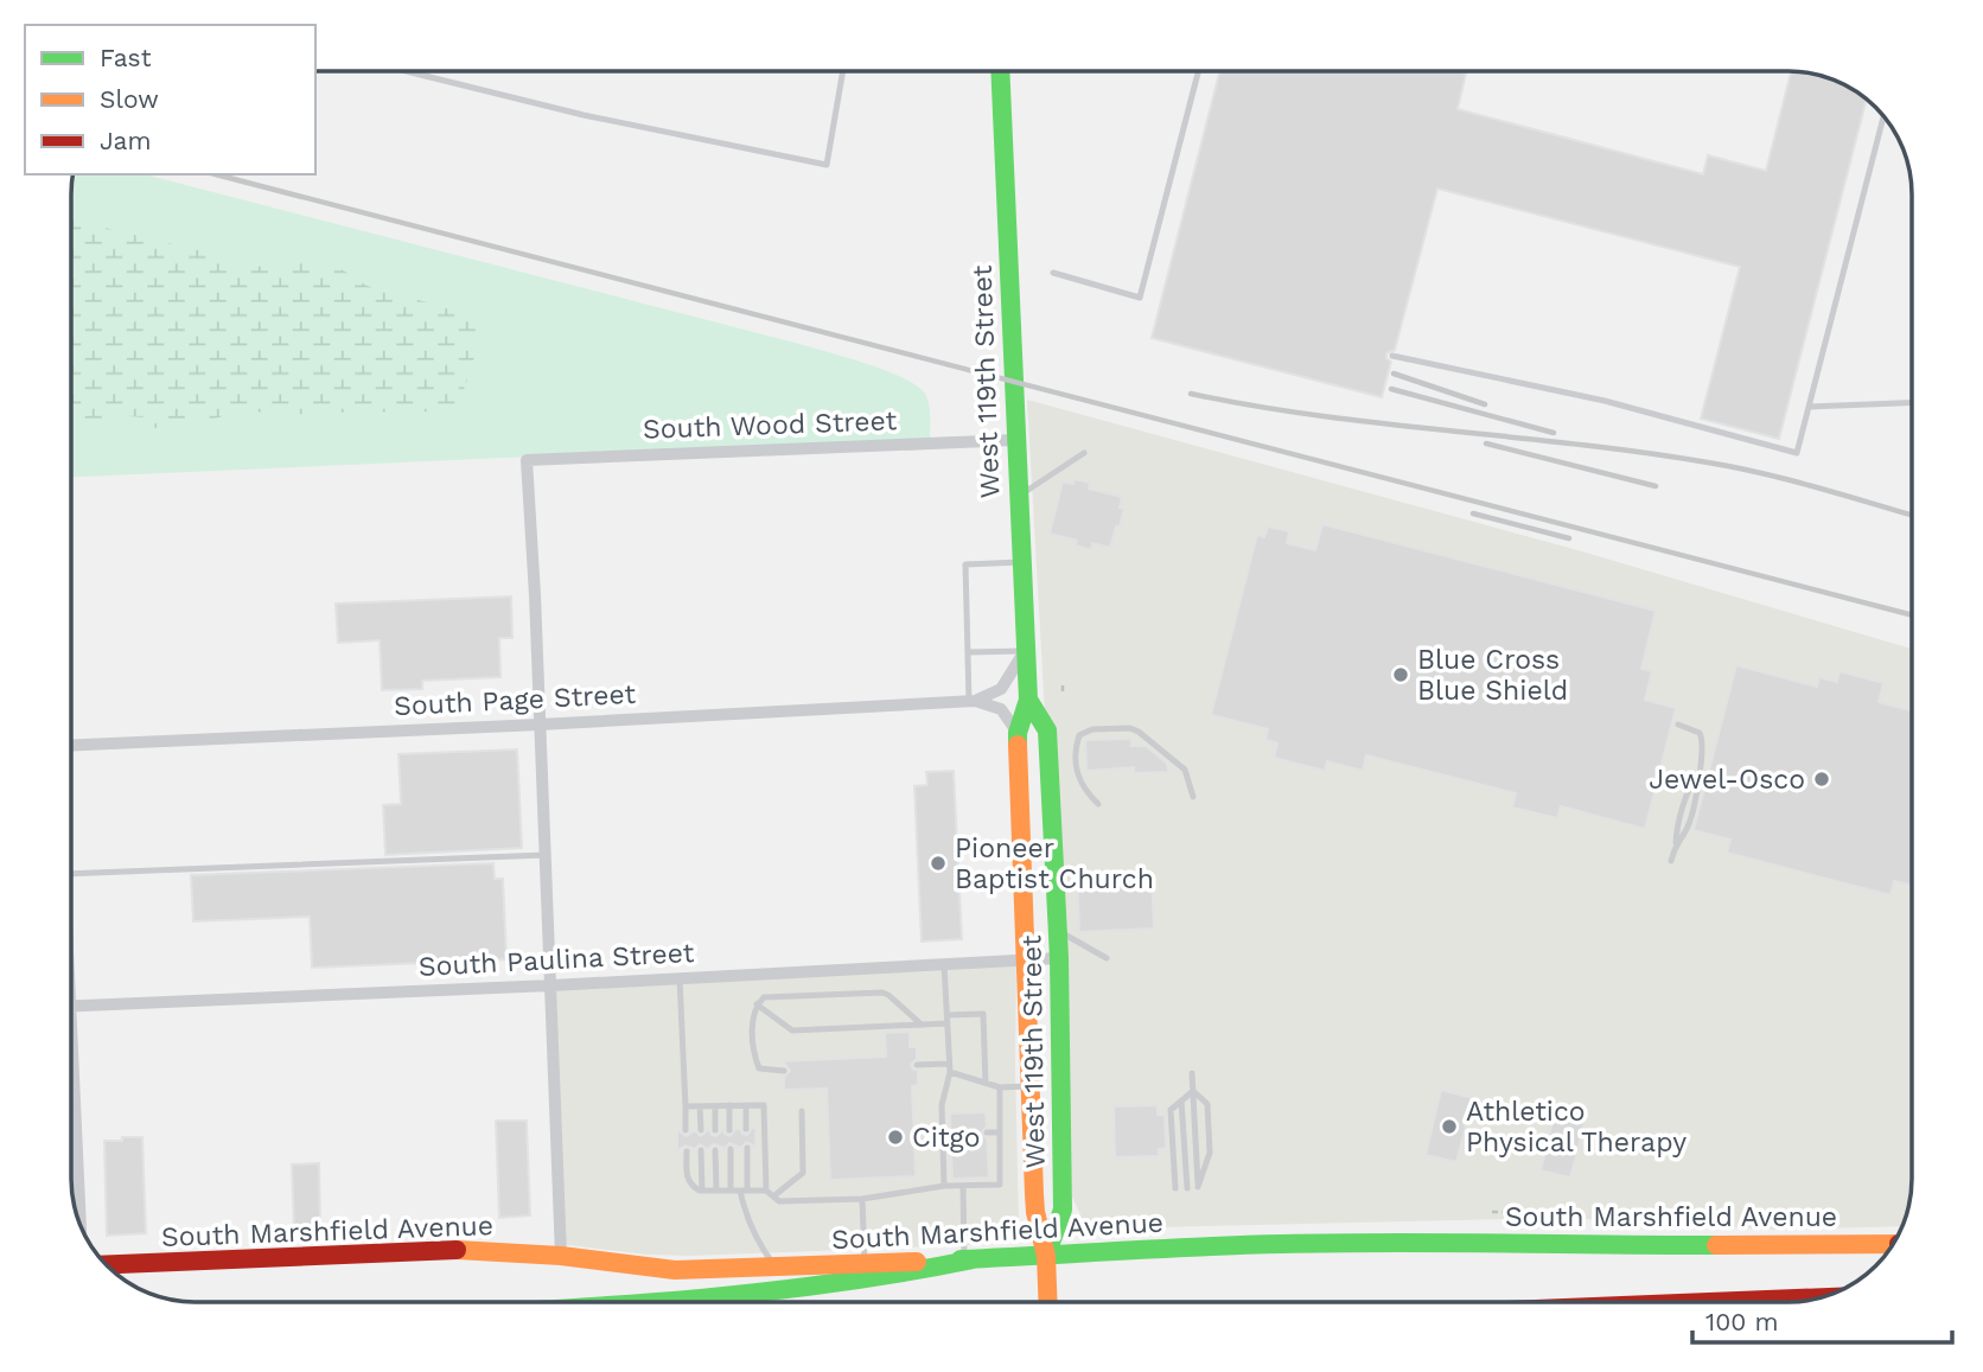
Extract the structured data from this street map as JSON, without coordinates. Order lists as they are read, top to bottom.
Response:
{
  "streets": {
    "main road": ["West 119th Street", "South Marshfield Avenue"],
    "street": ["South Wood Street", "South Page Street", "South Paulina Street"]
  },
  "crossings": [
    ["West 119th Street", "South Wood Street"],
    ["West 119th Street", "South Paulina Street"],
    ["West 119th Street", "South Marshfield Avenue"],
    ["South Wood Street", "South Page Street"]
  ],
  "places": [
    "Blue Cross Blue Shield",
    "Jewel-Osco",
    "Pioneer Baptist Church",
    "Athletico Physical Therapy",
    "Citgo"
  ],
  "legend": ["Fast", "Slow", "Jam"],
  "scale_bar": "100 m"
}
